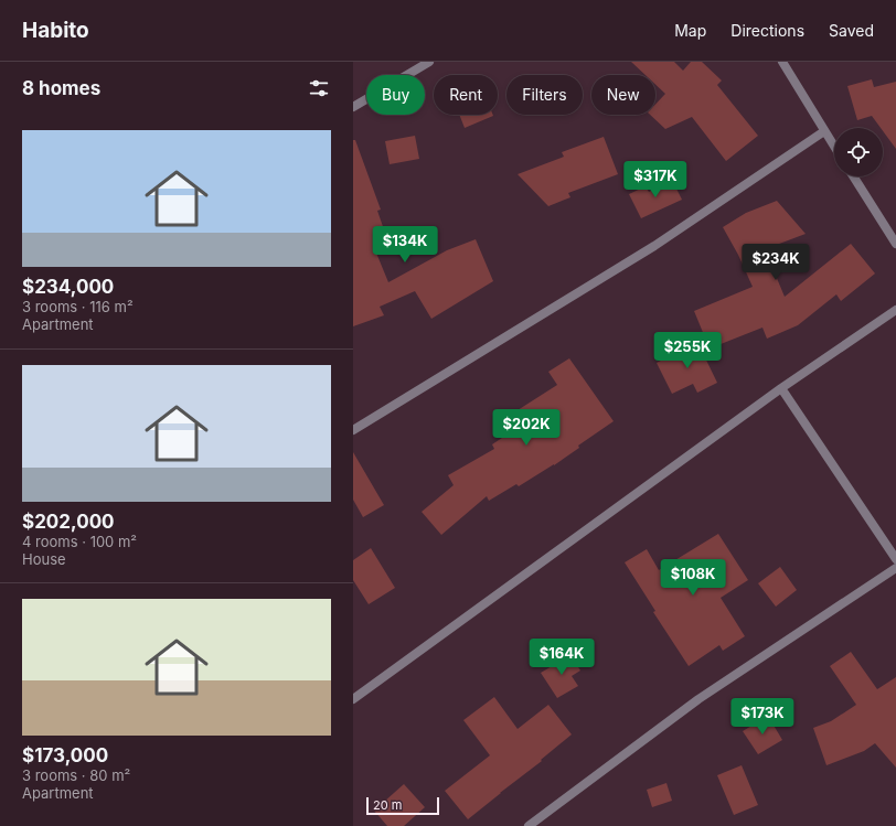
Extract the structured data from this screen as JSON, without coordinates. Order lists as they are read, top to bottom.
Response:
{
  "scale_bar": "20 m",
  "page": {
    "header": "Habito",
    "nav": ["Map", "Directions", "Saved"],
    "heading": "8 homes",
    "chip": [
      "Buy",
      "Rent",
      "Filters",
      "New"
    ],
    "list": [
      {
        "name": "$234,000",
        "note": "3 rooms · 116 m² · Apartment"
      },
      {
        "name": "$202,000",
        "note": "4 rooms · 100 m² · House"
      },
      {
        "name": "$173,000",
        "note": "3 rooms · 80 m² · Apartment"
      }
    ],
    "price": [
      "$317K",
      "$134K",
      "$234K",
      "$255K",
      "$202K",
      "$108K",
      "$164K",
      "$173K"
    ],
    "scale": "20 m"
  }
}
